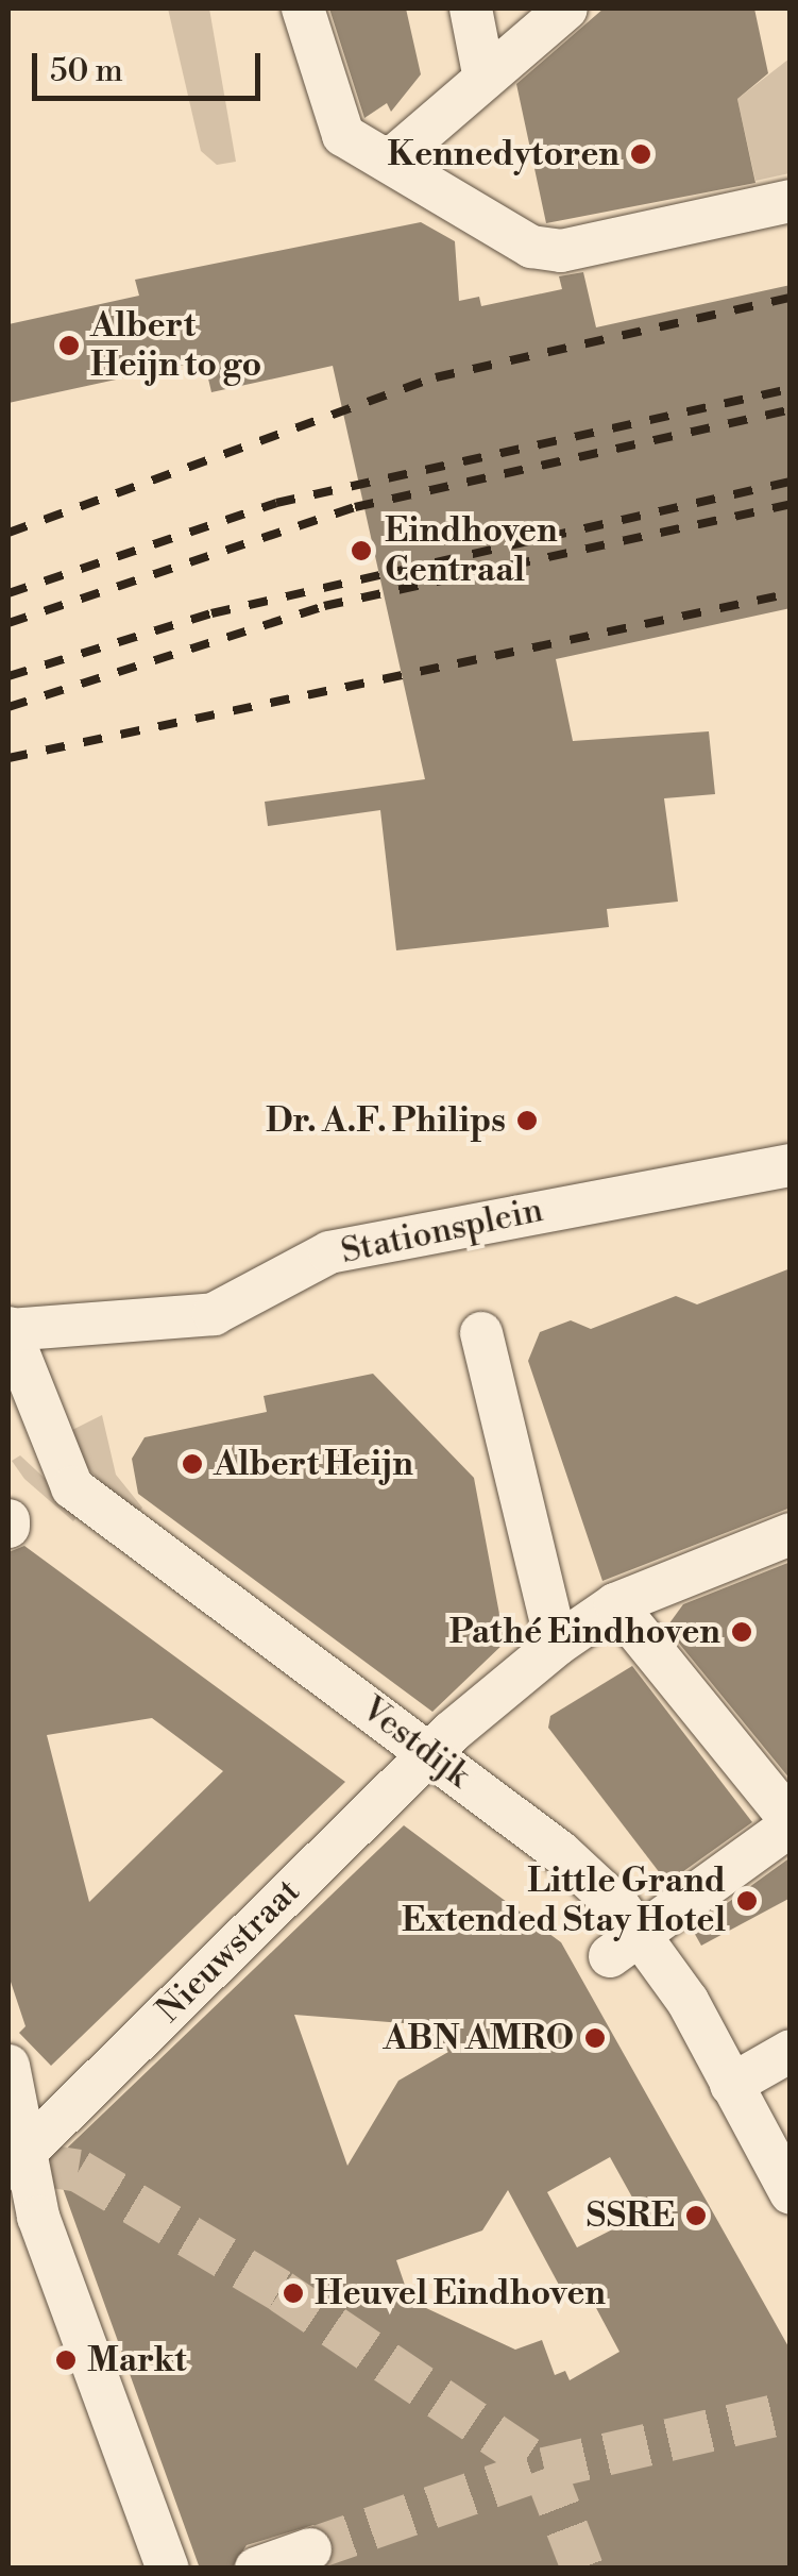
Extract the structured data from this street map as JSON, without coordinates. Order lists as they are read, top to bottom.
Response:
{
  "streets": {
    "street": ["Stationsplein", "Vestdijk", "Nieuwstraat"]
  },
  "crossings": [
    ["Stationsplein", "Vestdijk"],
    ["Vestdijk", "Nieuwstraat"]
  ],
  "places": [
    "Kennedytoren",
    "Albert Heijn to go",
    "Eindhoven Centraal",
    "Dr. A.F. Philips",
    "Albert Heijn",
    "Pathé Eindhoven",
    "Little Grand Extended Stay Hotel",
    "ABN AMRO",
    "SSRE",
    "Heuvel Eindhoven",
    "Markt"
  ],
  "scale_bar": "50 m"
}
